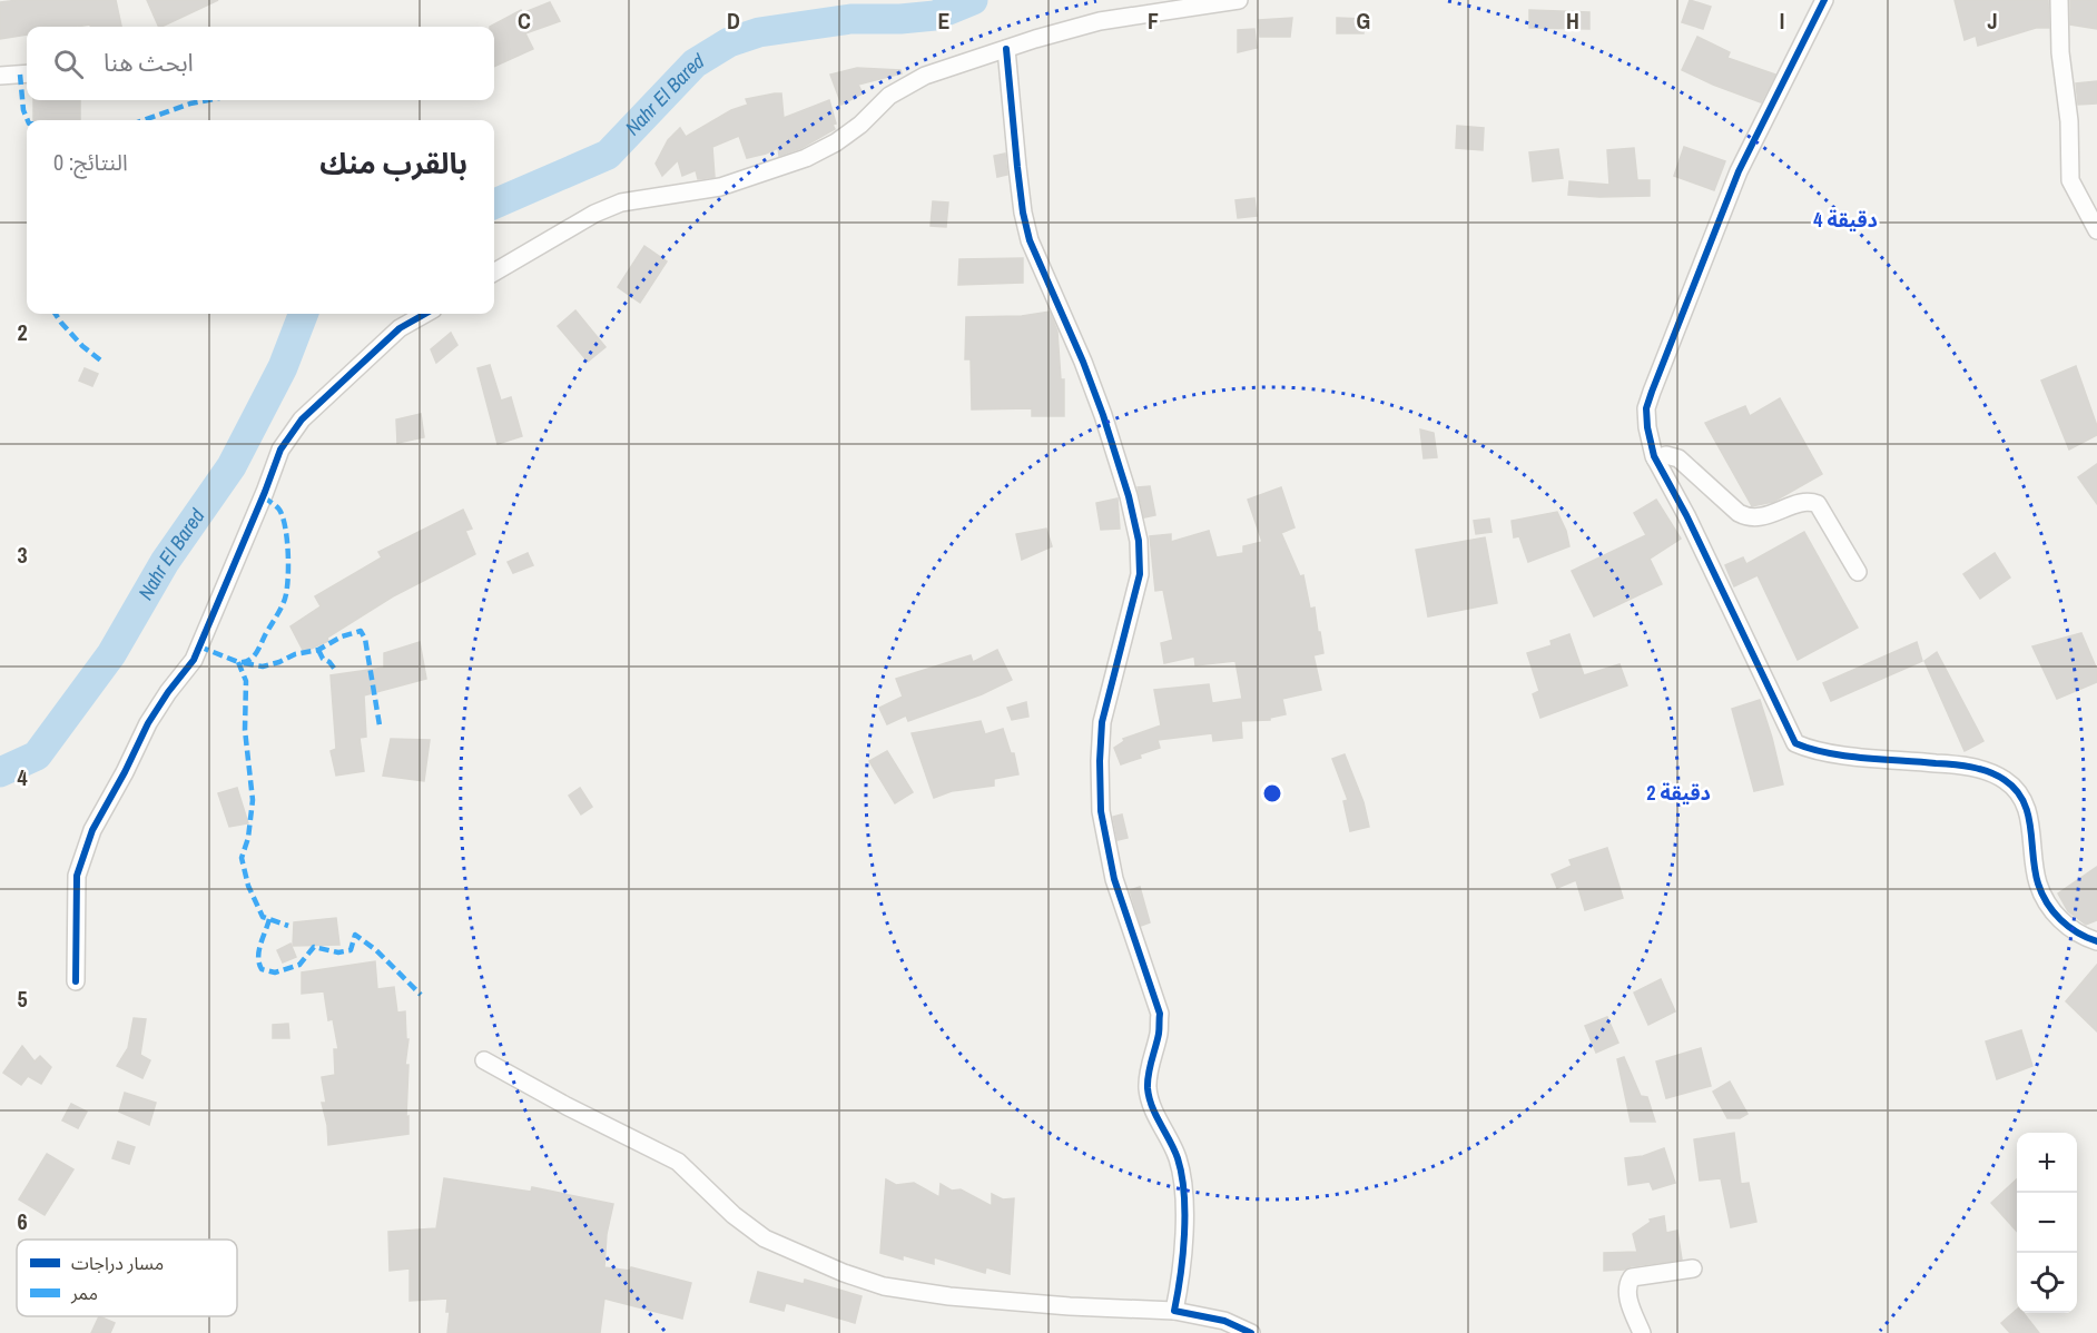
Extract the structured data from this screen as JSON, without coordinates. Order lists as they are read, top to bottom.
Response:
{
  "water": ["Nahr El Bared"],
  "legend": ["مسار دراجات", "ممر"],
  "page": {
    "search": "ابحث هنا",
    "heading": ["بالقرب منك", "النتائج: 0"],
    "map_buttons": ["+", "−"]
  },
  "grid": {
    "columns": [
      "C",
      "D",
      "E",
      "F",
      "G",
      "H",
      "I",
      "J"
    ],
    "rows": [
      "2",
      "3",
      "4",
      "5",
      "6"
    ]
  },
  "rings": ["4 دقيقة", "2 دقيقة"]
}
